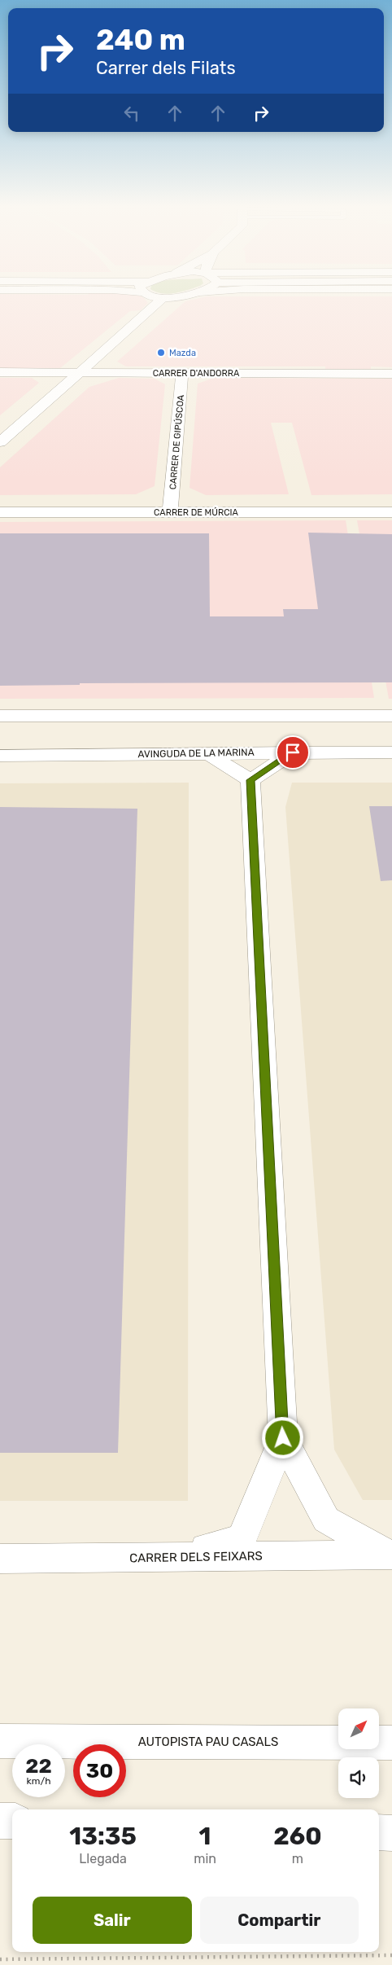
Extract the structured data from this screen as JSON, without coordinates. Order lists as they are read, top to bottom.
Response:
{
  "streets": {
    "main road": [
      "CARRER D'ANDORRA",
      "CARRER DE GIPÚSCOA",
      "CARRER DE MÚRCIA",
      "AVINGUDA DE LA MARINA",
      "CARRER DELS FEIXARS",
      "AUTOPISTA PAU CASALS"
    ]
  },
  "crossings": [
    ["CARRER D'ANDORRA", "CARRER DE GIPÚSCOA"],
    ["CARRER DE GIPÚSCOA", "CARRER DE MÚRCIA"]
  ],
  "places": ["Mazda"],
  "north": "top right",
  "page": {
    "turn": ["240 m", "Carrer dels Filats"],
    "speed": "22 km/h",
    "limit": "30",
    "eta": [
      "13:35",
      "Llegada",
      "1",
      "min",
      "260",
      "m"
    ],
    "buttons": ["Salir", "Compartir"]
  }
}
